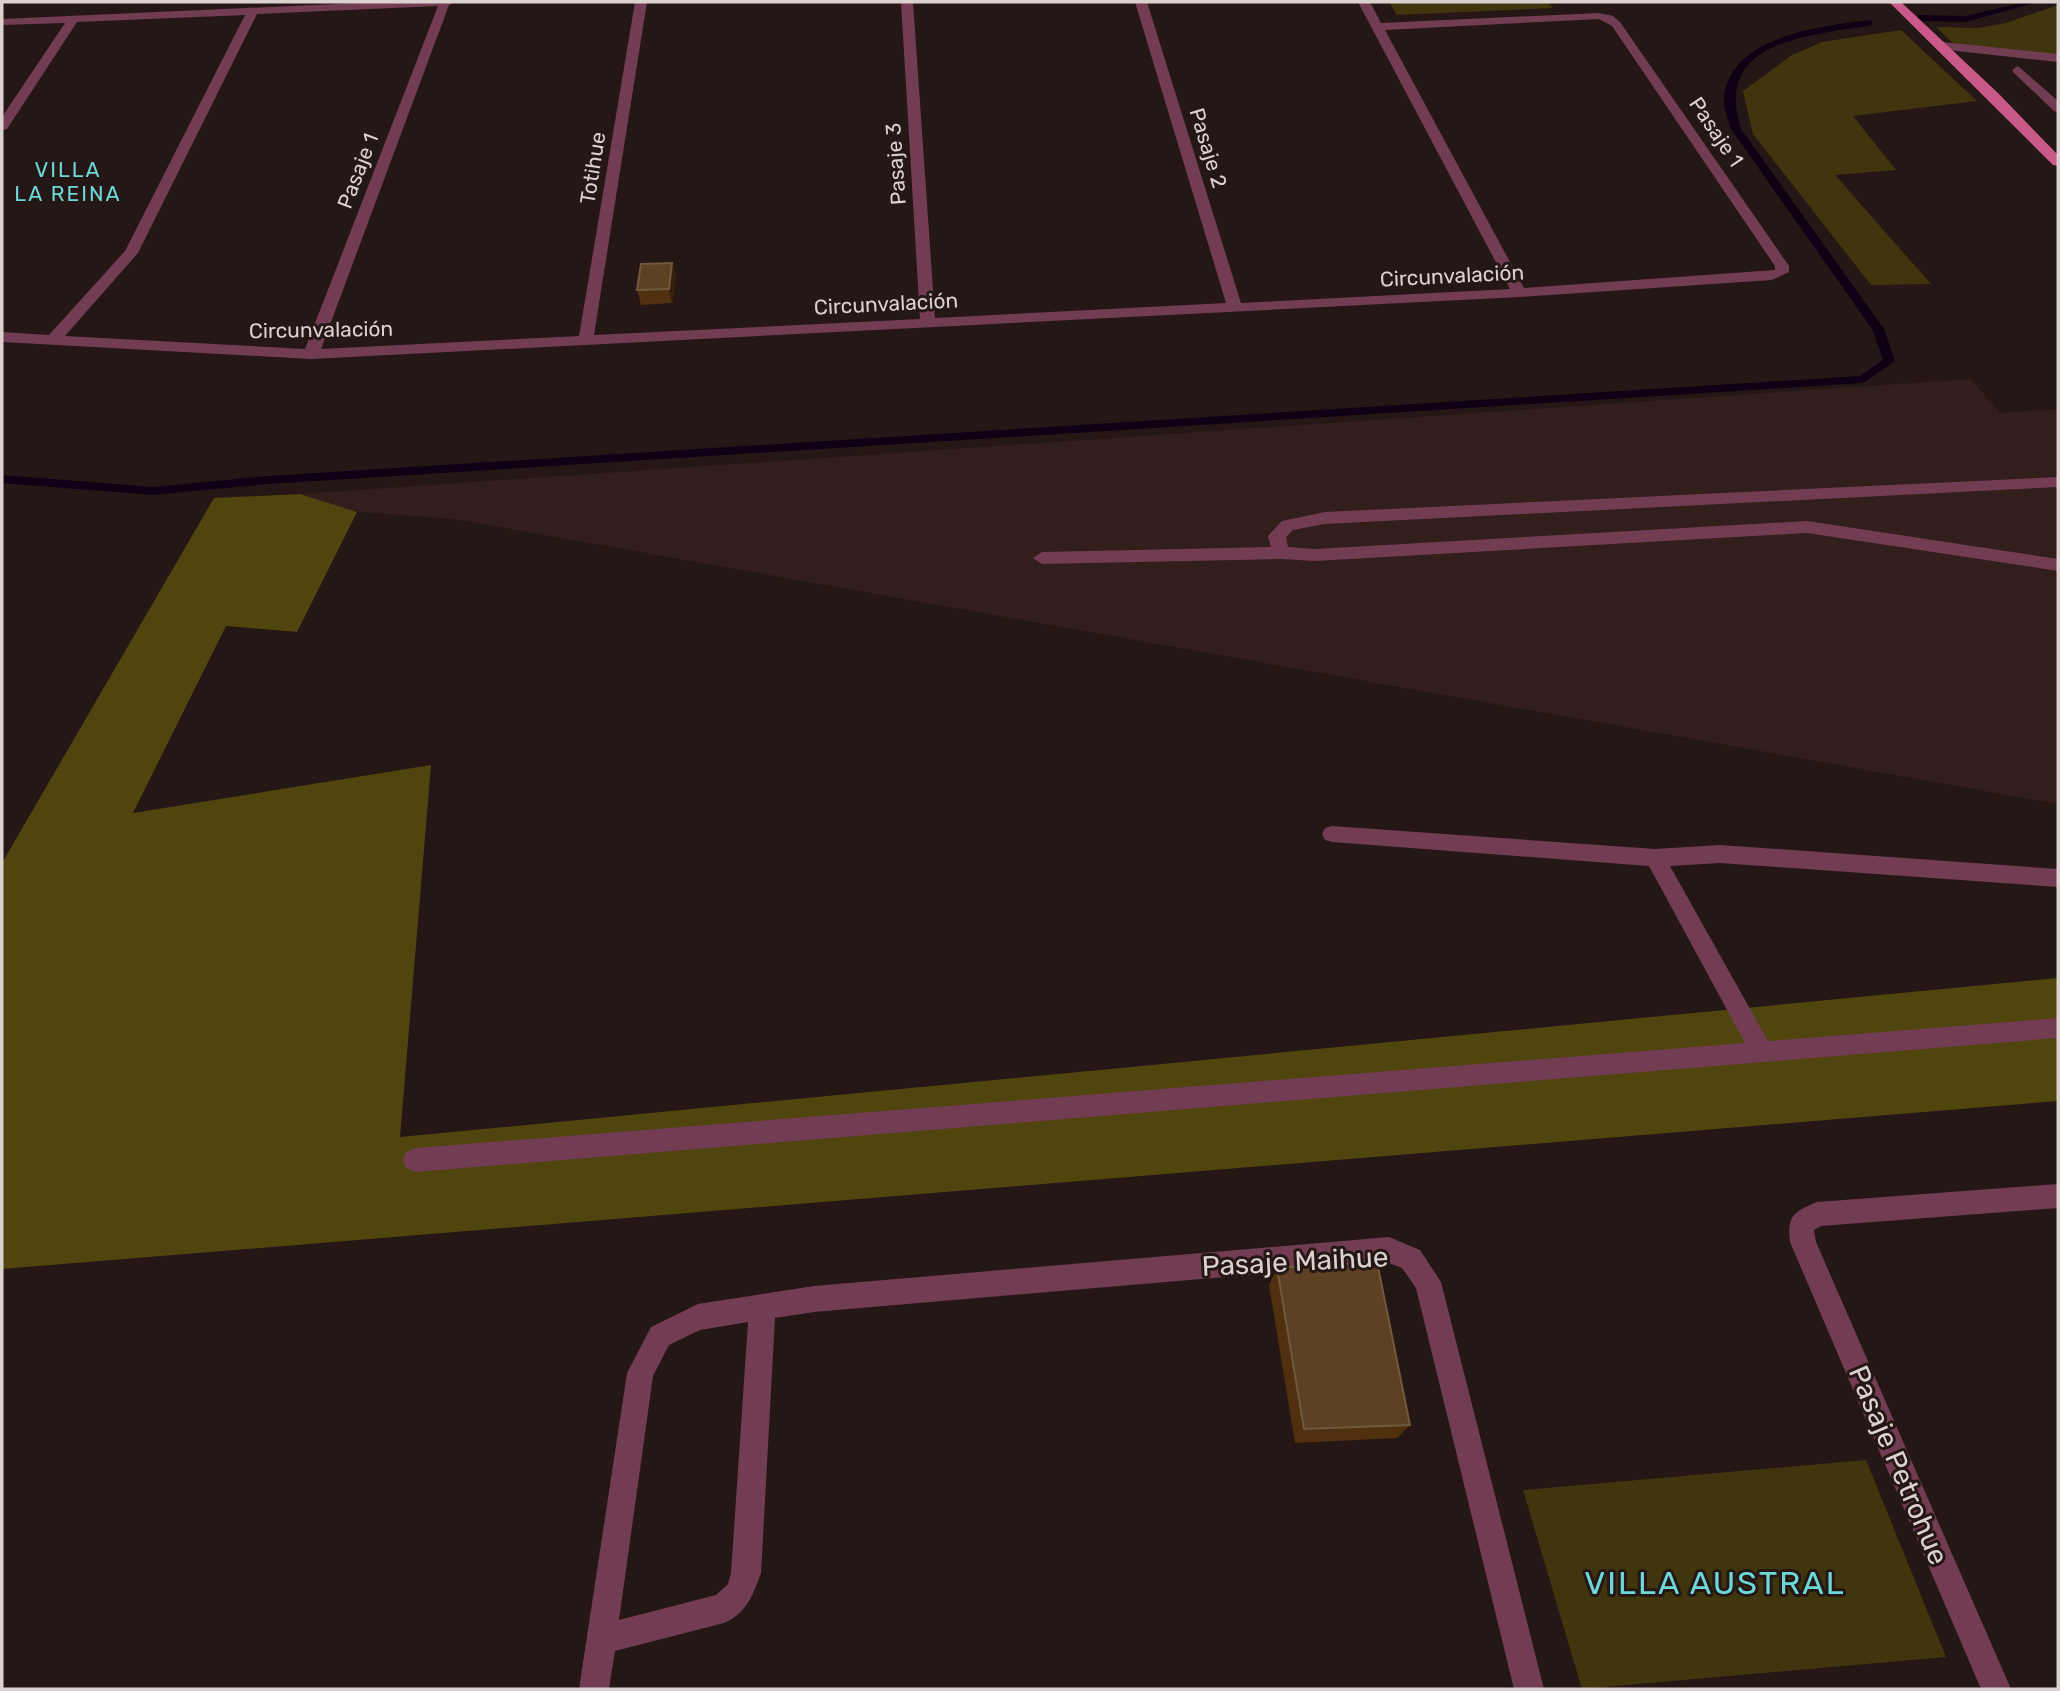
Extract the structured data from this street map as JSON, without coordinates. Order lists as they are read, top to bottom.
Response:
{
  "streets": {
    "street": [
      "Pasaje 1",
      "Pasaje 2",
      "Pasaje 3",
      "Totihue",
      "Circunvalación",
      "Pasaje Maihue",
      "Pasaje Petrohue"
    ]
  },
  "crossings": [
    ["Pasaje 1", "Circunvalación"],
    ["Pasaje 2", "Circunvalación"],
    ["Pasaje 3", "Circunvalación"],
    ["Totihue", "Circunvalación"]
  ],
  "districts": ["VILLA LA REINA", "VILLA AUSTRAL"]
}
